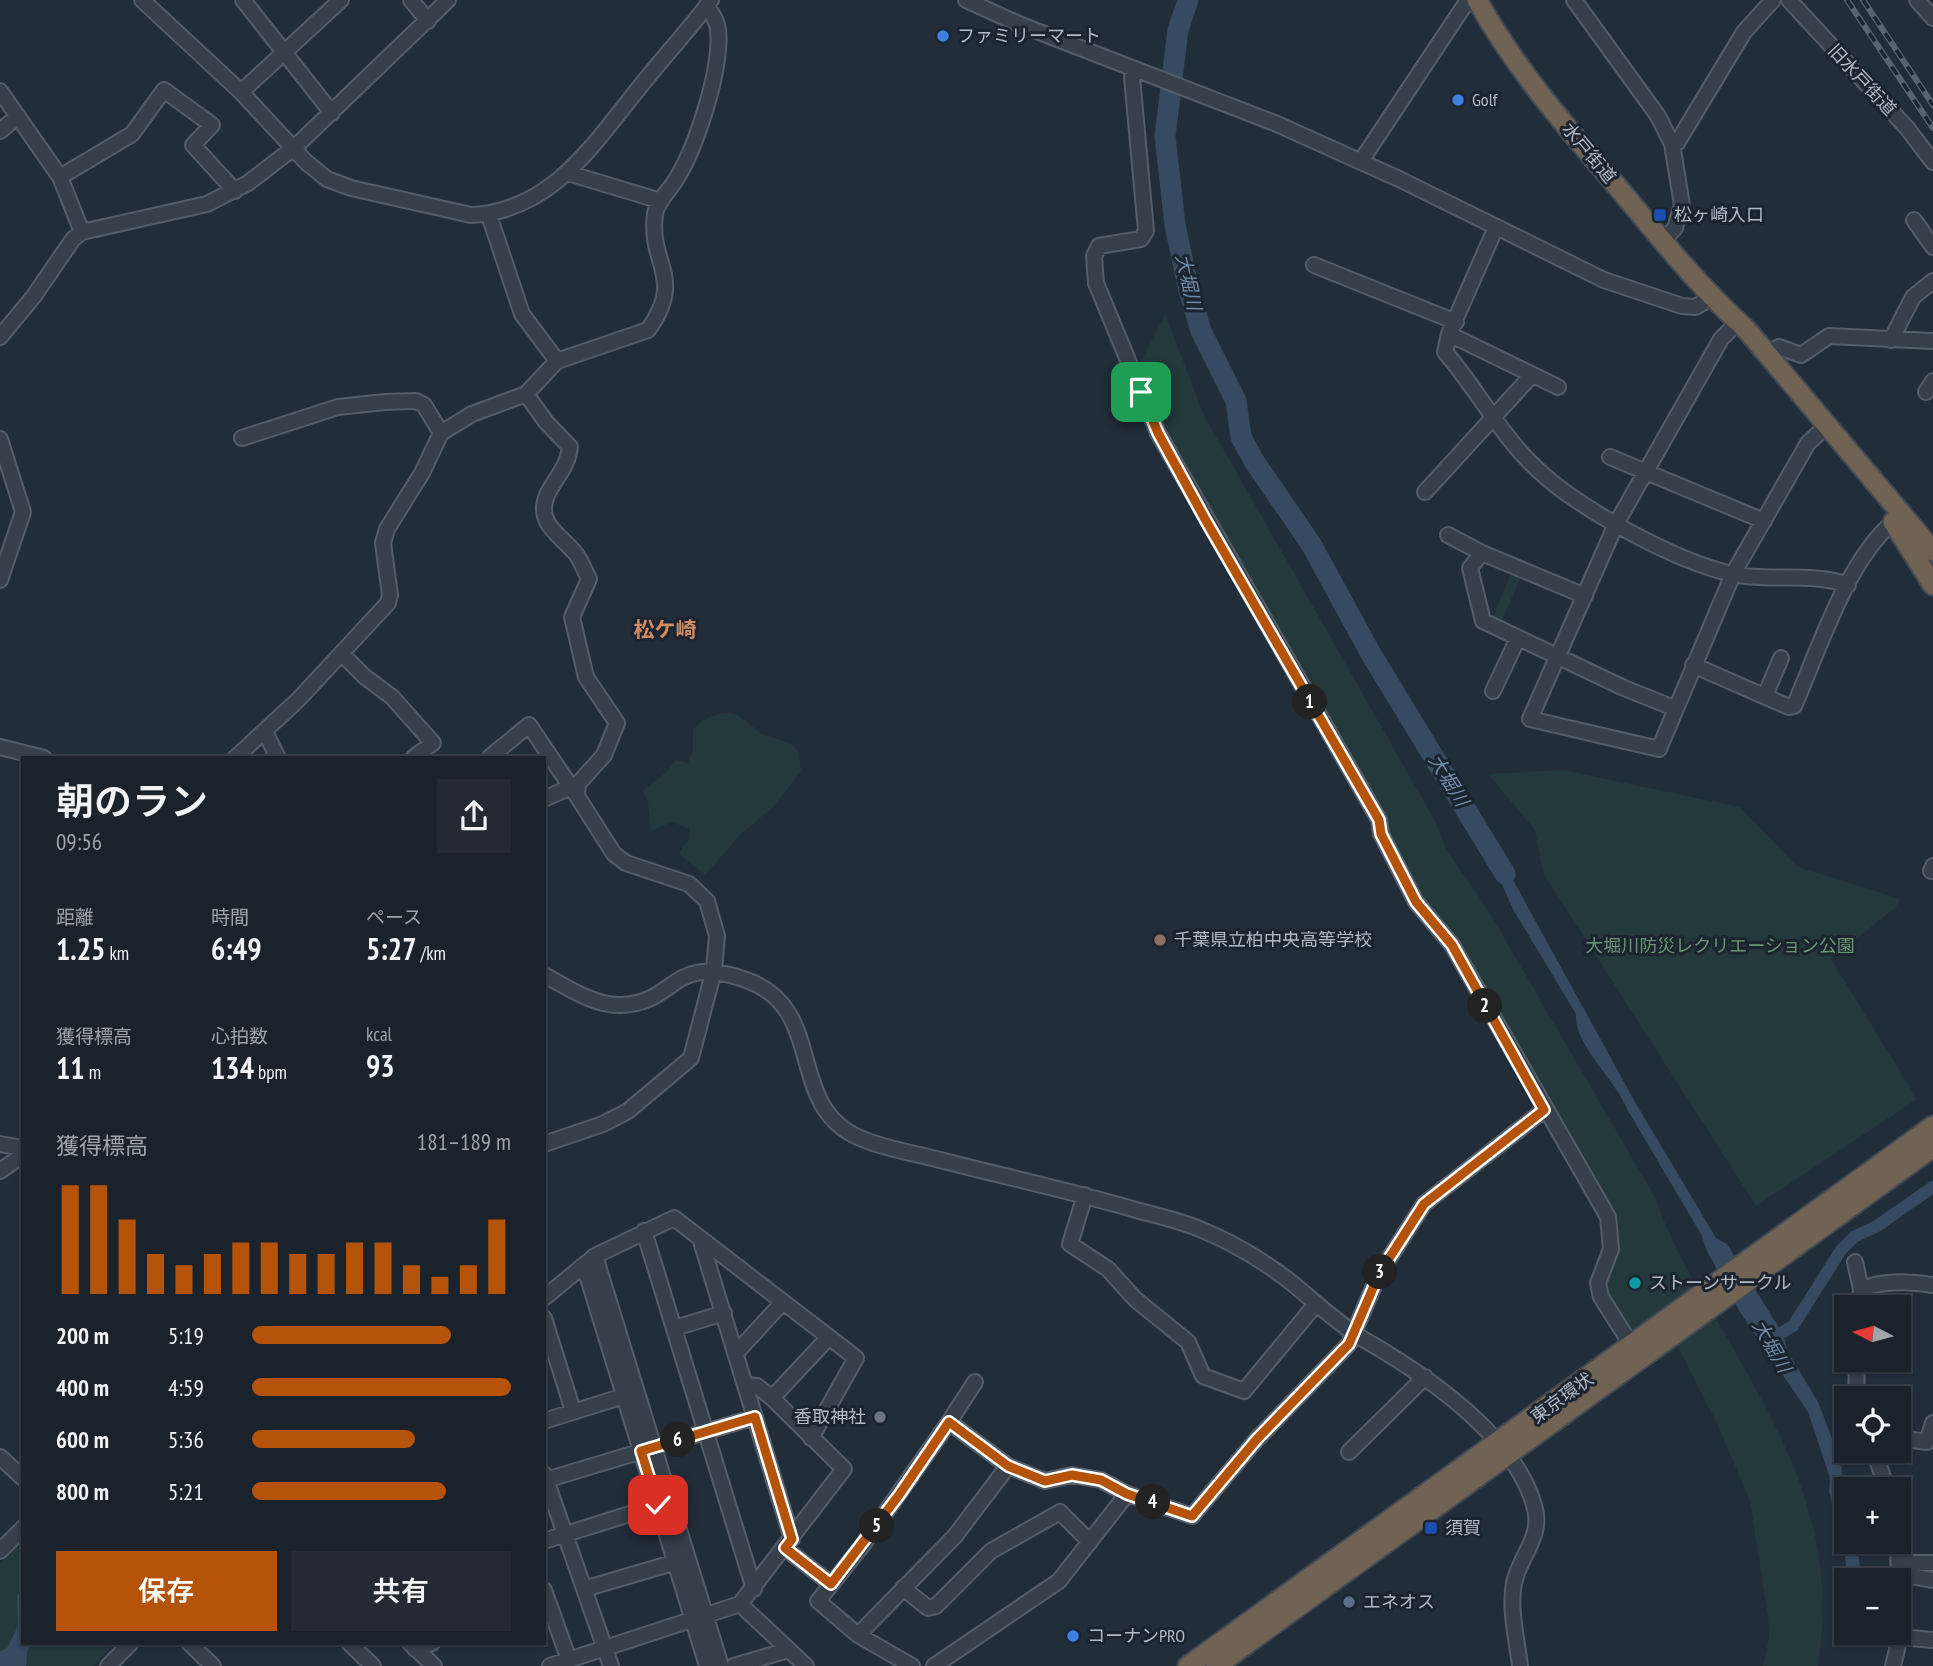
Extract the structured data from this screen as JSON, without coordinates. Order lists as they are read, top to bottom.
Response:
{
  "streets": {
    "highway": ["水戸街道", "東京環状"],
    "street": ["旧水戸街道"]
  },
  "districts": ["松ケ崎"],
  "water": ["大堀川"],
  "parks": ["大堀川防災レクリエーション公園"],
  "places": {
    "other": [
      "ファミリーマート",
      "Golf",
      "千葉県立柏中央高等学校",
      "ストーンサークル",
      "香取神社",
      "エネオス",
      "コーナンPRO"
    ],
    "transit": ["松ヶ崎入口", "須賀"]
  },
  "north": "left",
  "page": {
    "pins": [
      "1",
      "2",
      "3",
      "6",
      "4",
      "5"
    ],
    "heading": ["朝のラン", "09:56"],
    "stats": [
      ["距離", "1.25 km"],
      ["時間", "6:49"],
      ["ペース", "5:27 /km"],
      ["獲得標高", "11 m"],
      ["心拍数", "134 bpm"],
      ["kcal", "93"]
    ],
    "chart": ["獲得標高", "181–189 m"],
    "map_buttons": ["+", "−"],
    "list": [
      {
        "name": "200 m",
        "note": "5:19"
      },
      {
        "name": "400 m",
        "note": "4:59"
      },
      {
        "name": "600 m",
        "note": "5:36"
      },
      {
        "name": "800 m",
        "note": "5:21"
      }
    ],
    "buttons": ["保存", "共有"]
  }
}
